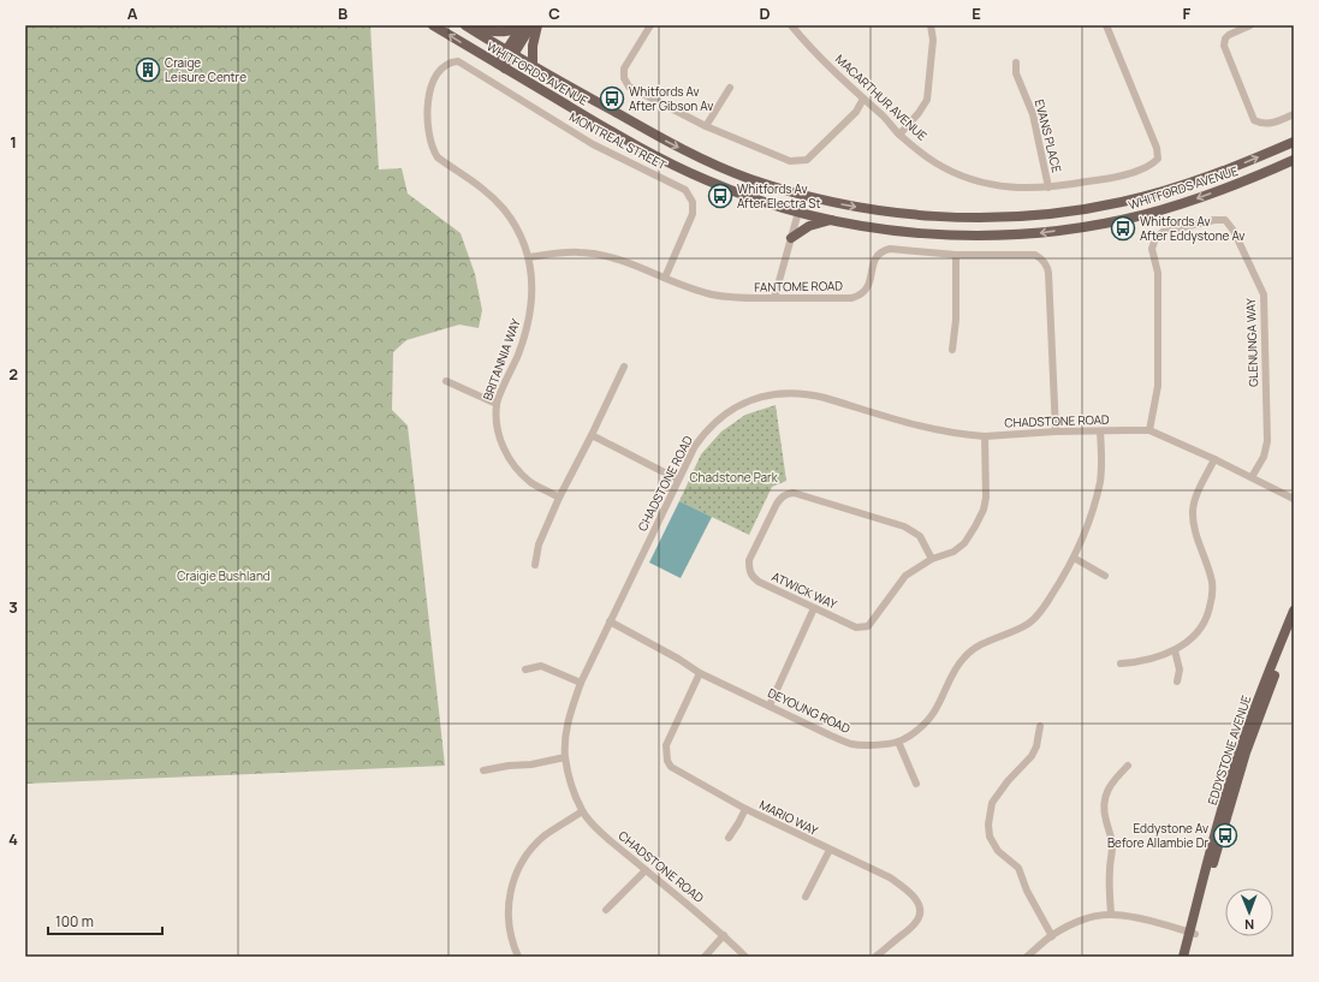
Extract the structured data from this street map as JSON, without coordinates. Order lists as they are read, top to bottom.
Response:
{
  "streets": {
    "main road": ["WHITFORDS AVENUE", "EDDYSTONE AVENUE"],
    "street": [
      "MACARTHUR AVENUE",
      "EVANS PLACE",
      "MONTREAL STREET",
      "FANTOME ROAD",
      "GLENUNGA WAY",
      "BRITANNIA WAY",
      "CHADSTONE ROAD",
      "ATWICK WAY",
      "DEYOUNG ROAD",
      "MARIO WAY"
    ]
  },
  "crossings": [
    ["MACARTHUR AVENUE", "EVANS PLACE"],
    ["MONTREAL STREET", "FANTOME ROAD"],
    ["MONTREAL STREET", "BRITANNIA WAY"],
    ["FANTOME ROAD", "BRITANNIA WAY"],
    ["FANTOME ROAD", "CHADSTONE ROAD"],
    ["GLENUNGA WAY", "CHADSTONE ROAD"],
    ["CHADSTONE ROAD", "ATWICK WAY"],
    ["CHADSTONE ROAD", "DEYOUNG ROAD"],
    ["DEYOUNG ROAD", "MARIO WAY"]
  ],
  "parks": ["Chadstone Park", "Craigie Bushland"],
  "places": {
    "building": ["Craige Leisure Centre"],
    "bus stop": [
      "Whitfords Av After Gibson Av",
      "Whitfords Av After Electra St",
      "Whitfords Av After Eddystone Av",
      "Eddystone Av Before Allambie Dr"
    ]
  },
  "scale_bar": "100 m",
  "north": "bottom",
  "grid": {
    "columns": [
      "A",
      "B",
      "C",
      "D",
      "E",
      "F"
    ],
    "rows": [
      "1",
      "2",
      "3",
      "4"
    ]
  }
}
